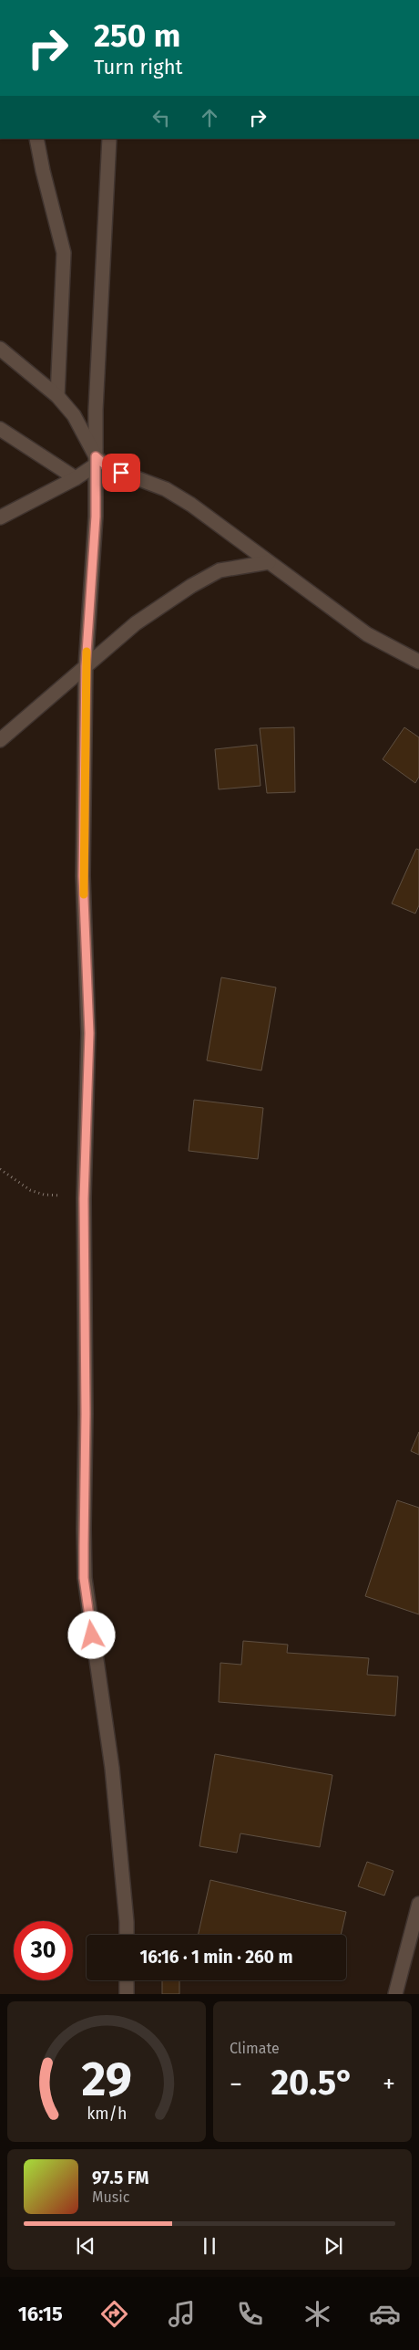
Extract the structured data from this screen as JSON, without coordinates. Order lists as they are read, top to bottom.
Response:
{
  "page": {
    "turn": ["250 m", "Turn right"],
    "limit": "30",
    "trip": "16:16 · 1 min · 260 m",
    "tile": "Climate",
    "heat": ["−", "20.5°", "+"],
    "song": ["97.5 FM", "Music"],
    "tabs": "16:15",
    "gauge": ["29", "km/h"]
  }
}
